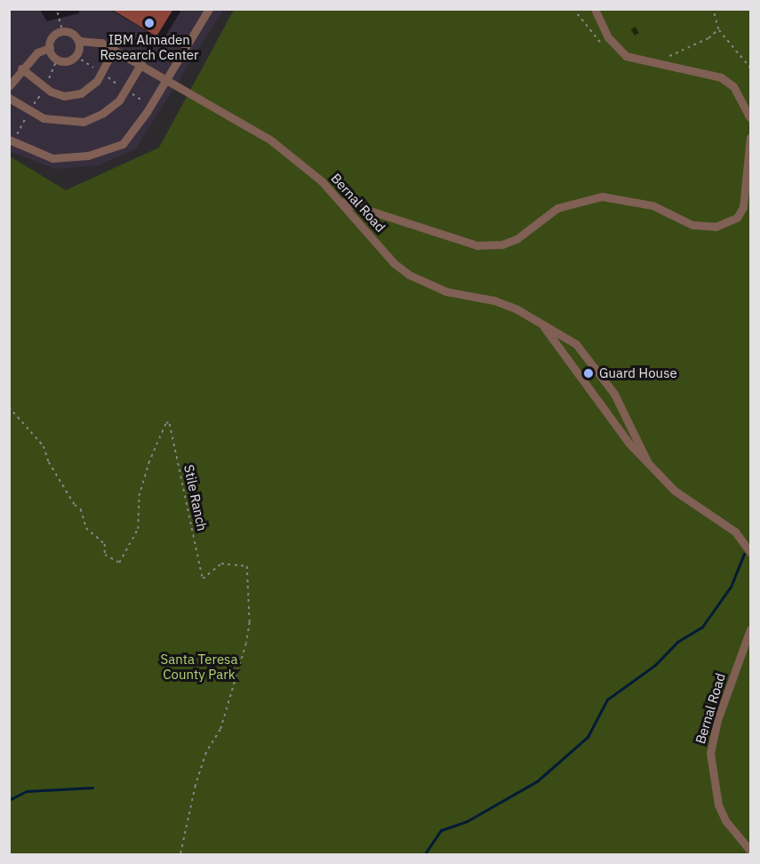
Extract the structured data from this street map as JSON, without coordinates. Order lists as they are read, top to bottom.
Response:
{
  "streets": {
    "street": ["Bernal Road"],
    "path": ["Stile Ranch"]
  },
  "parks": ["Santa Teresa County Park"],
  "places": ["IBM Almaden Research Center", "Guard House"]
}
